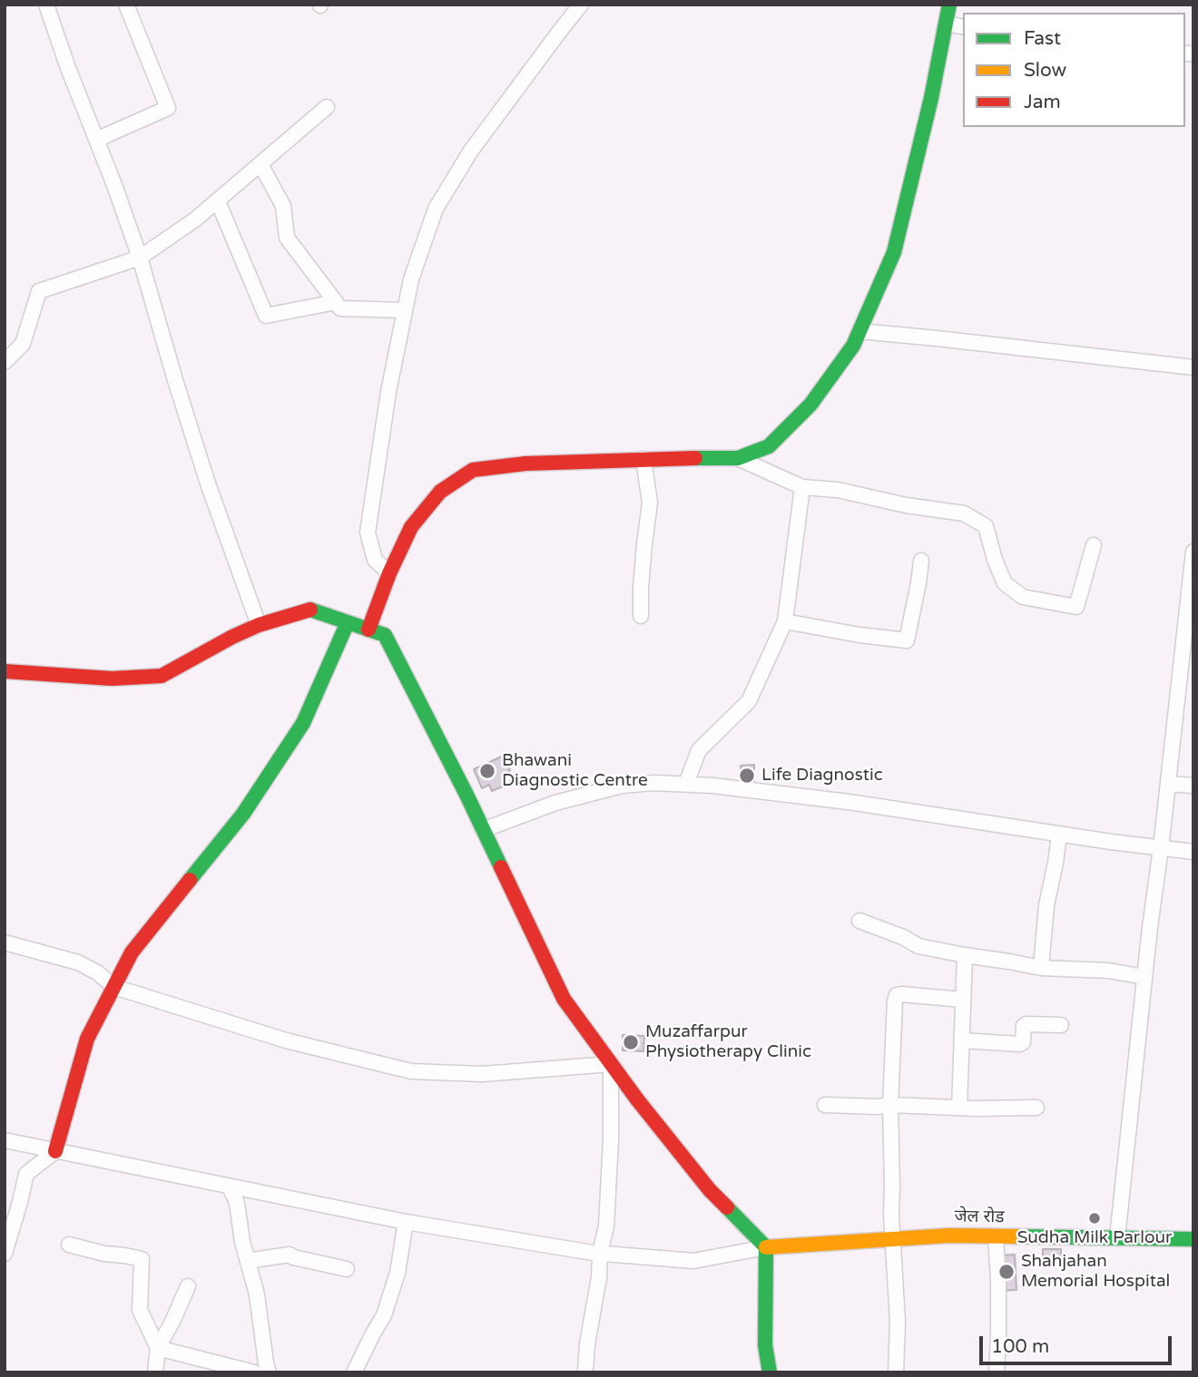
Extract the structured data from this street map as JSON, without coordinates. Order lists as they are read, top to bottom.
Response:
{
  "streets": {
    "street": ["जेल रोड"]
  },
  "places": [
    "Bhawani Diagnostic Centre",
    "Life Diagnostic",
    "Muzaffarpur Physiotherapy Clinic",
    "Sudha Milk Parlour",
    "Shahjahan Memorial Hospital"
  ],
  "legend": ["Fast", "Slow", "Jam"],
  "scale_bar": "100 m"
}
